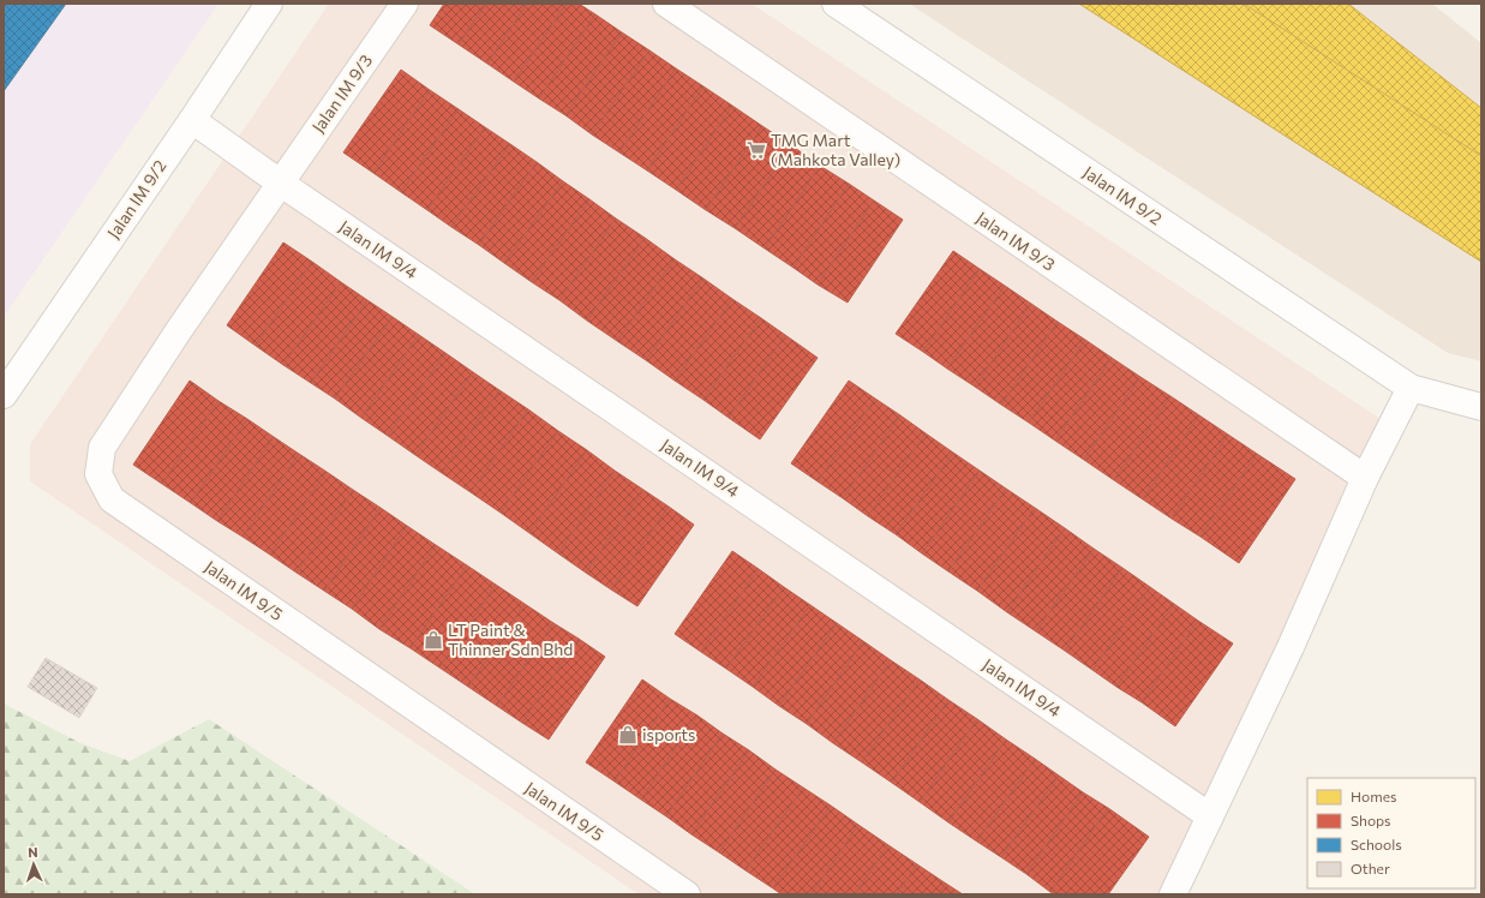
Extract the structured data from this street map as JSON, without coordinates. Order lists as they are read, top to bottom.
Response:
{
  "streets": {
    "street": [
      "Jalan IM 9/3",
      "Jalan IM 9/2",
      "Jalan IM 9/4",
      "Jalan IM 9/5"
    ]
  },
  "crossings": [
    ["Jalan IM 9/3", "Jalan IM 9/4"],
    ["Jalan IM 9/3", "Jalan IM 9/5"],
    ["Jalan IM 9/2", "Jalan IM 9/4"],
    ["Jalan IM 9/4", "Jalan IM 9/5"]
  ],
  "places": {
    "supermarket": ["TMG Mart (Mahkota Valley)"],
    "shop": ["LT Paint & Thinner Sdn Bhd", "isports"]
  },
  "legend": [
    "Homes",
    "Shops",
    "Schools",
    "Other"
  ],
  "north": "top"
}
